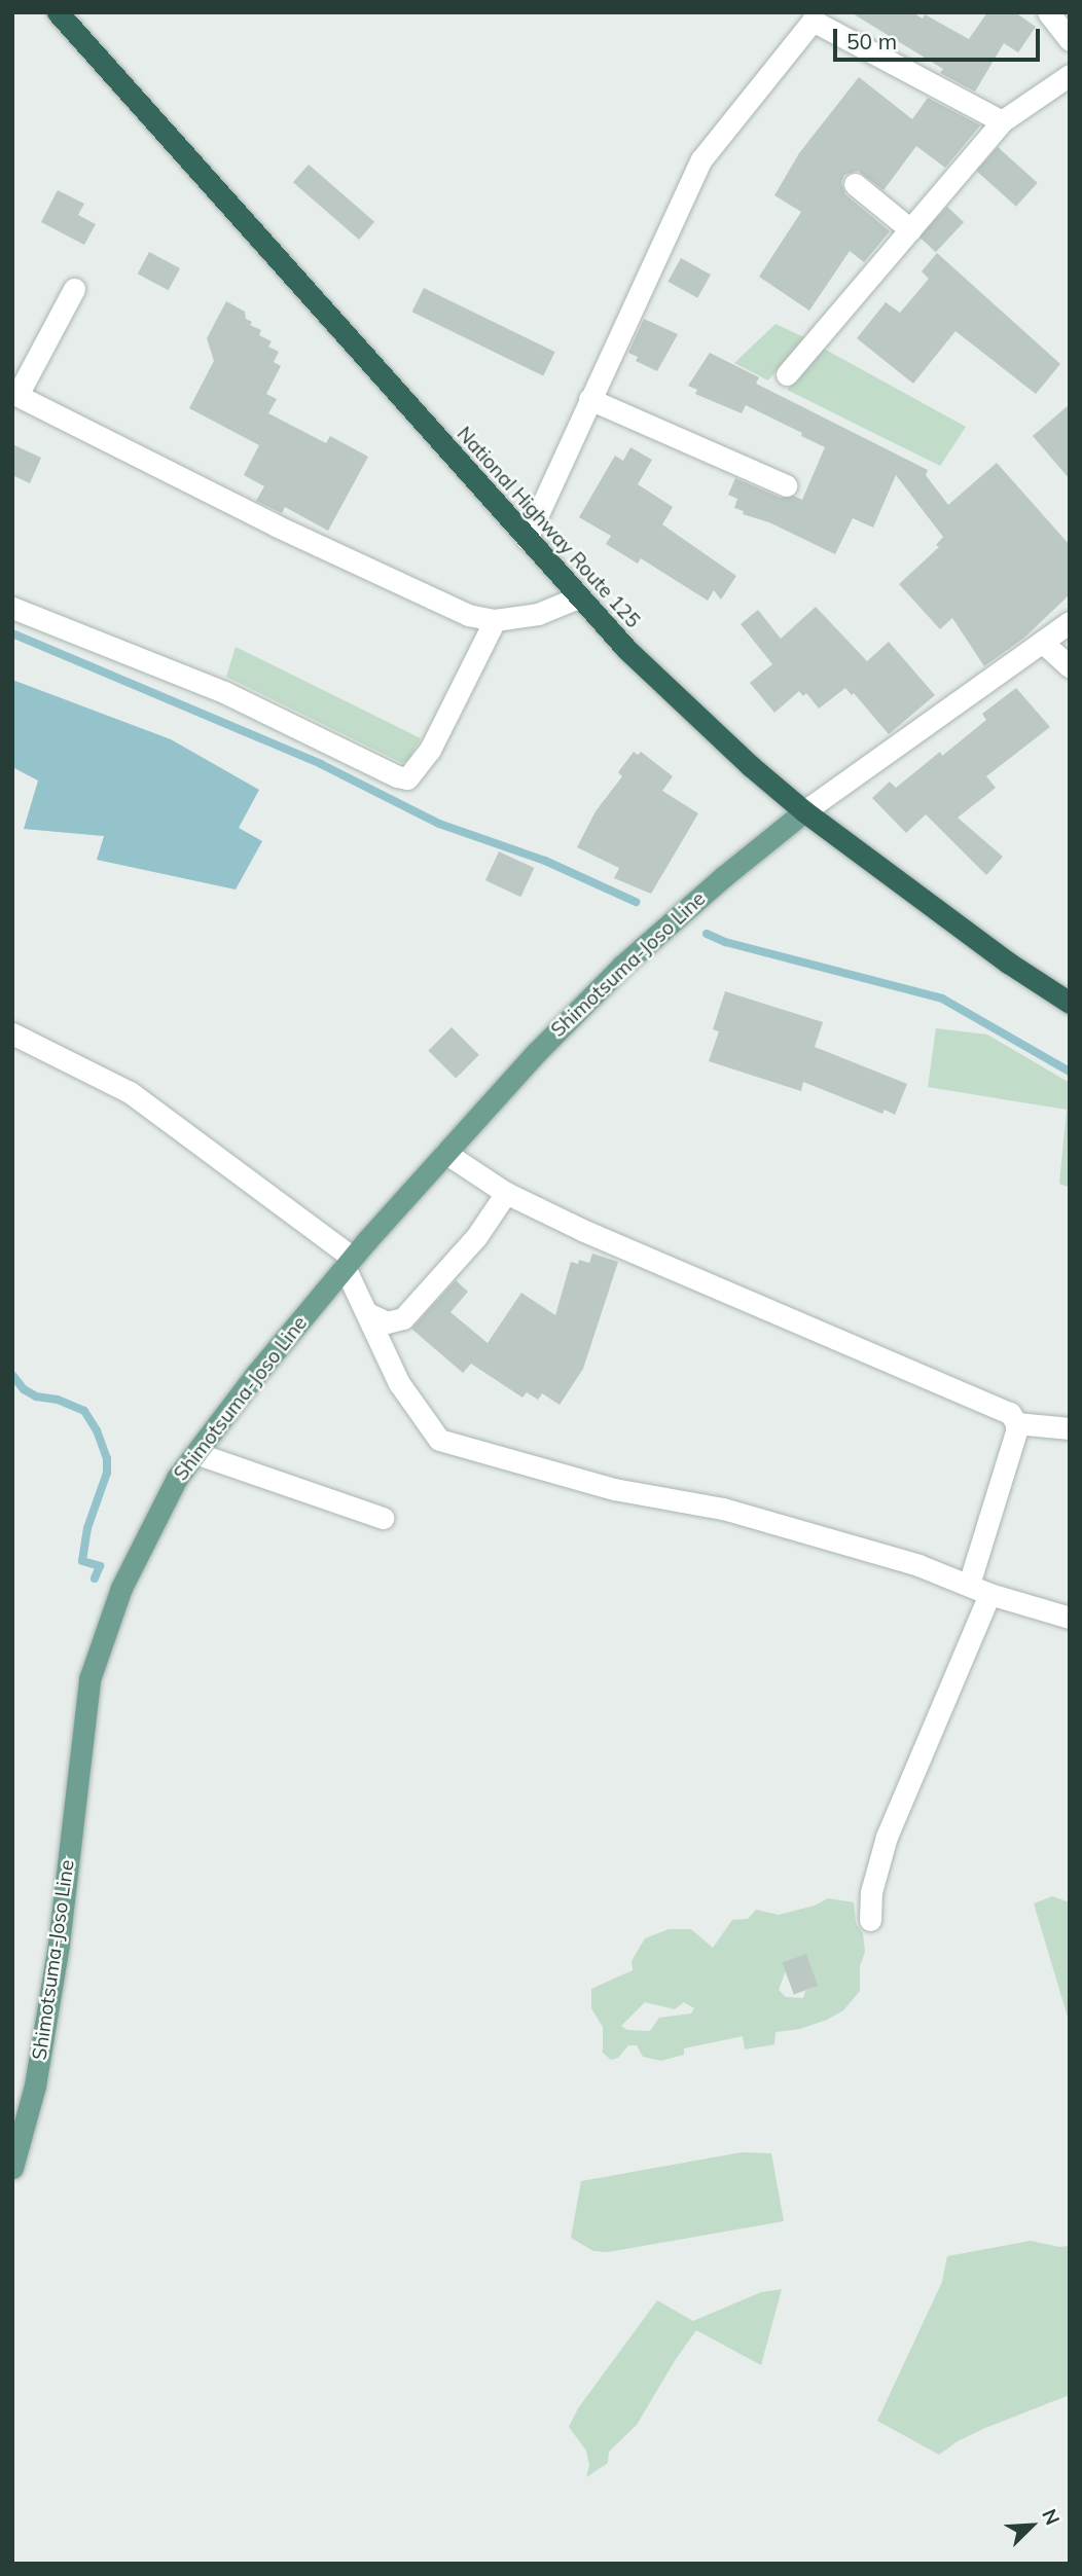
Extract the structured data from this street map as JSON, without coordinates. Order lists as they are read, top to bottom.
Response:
{
  "streets": {
    "highway": ["National Highway Route 125"],
    "main road": ["Shimotsuma-Joso Line"]
  },
  "crossings": [
    ["National Highway Route 125", "Shimotsuma-Joso Line"]
  ],
  "scale_bar": "50 m",
  "north": "top right"
}
